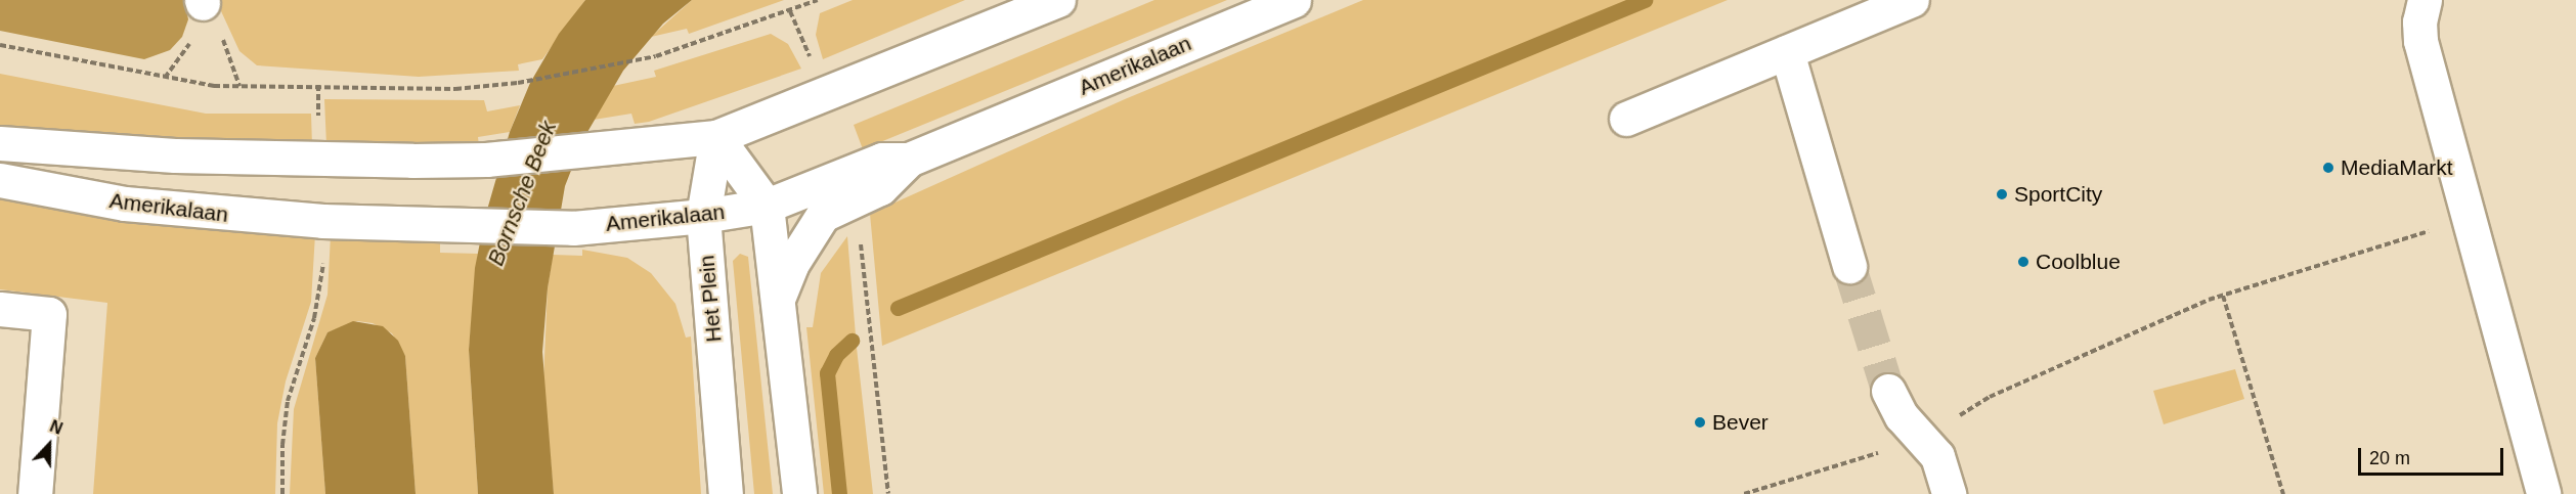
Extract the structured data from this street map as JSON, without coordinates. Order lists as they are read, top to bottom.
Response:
{
  "streets": {
    "main road": ["Amerikalaan", "Het Plein"]
  },
  "crossings": [
    ["Amerikalaan", "Het Plein"]
  ],
  "water": ["Bornsche Beek"],
  "places": [
    "MediaMarkt",
    "SportCity",
    "Coolblue",
    "Bever"
  ],
  "scale_bar": "20 m",
  "north": "top"
}
